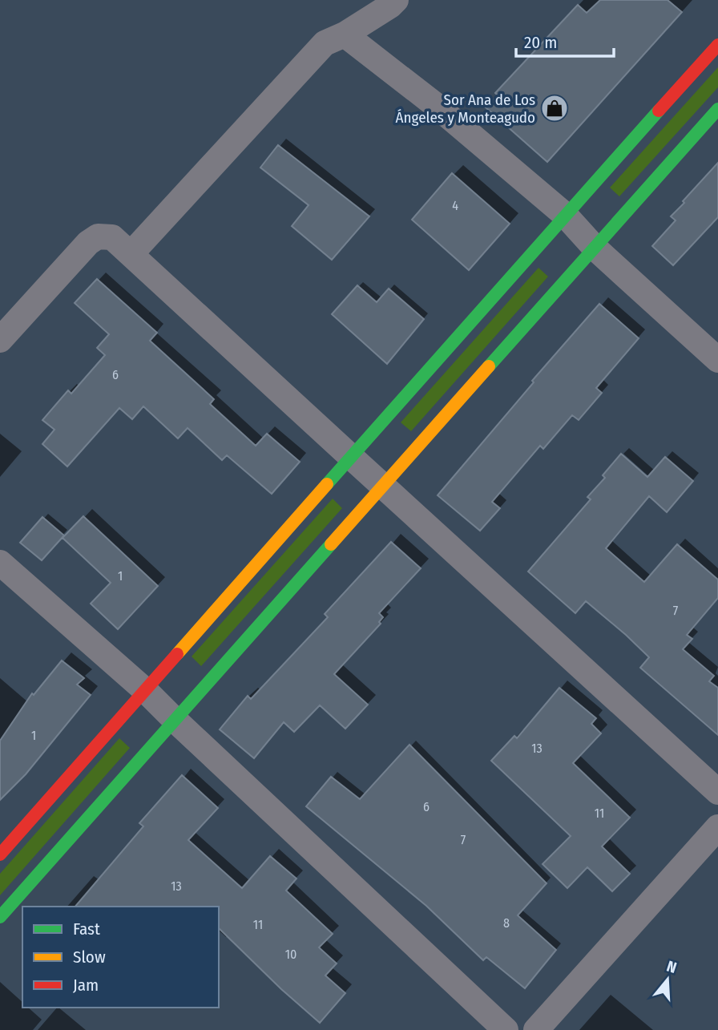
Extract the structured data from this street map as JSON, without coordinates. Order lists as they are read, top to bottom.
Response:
{
  "places": {
    "shop": ["Sor Ana de Los Ángeles y Monteagudo"]
  },
  "house_numbers": [
    "4",
    "6",
    "1",
    "7",
    "1",
    "13",
    "6",
    "11",
    "7",
    "13",
    "8",
    "11",
    "10"
  ],
  "legend": ["Fast", "Slow", "Jam"],
  "scale_bar": "20 m",
  "north": "top"
}
